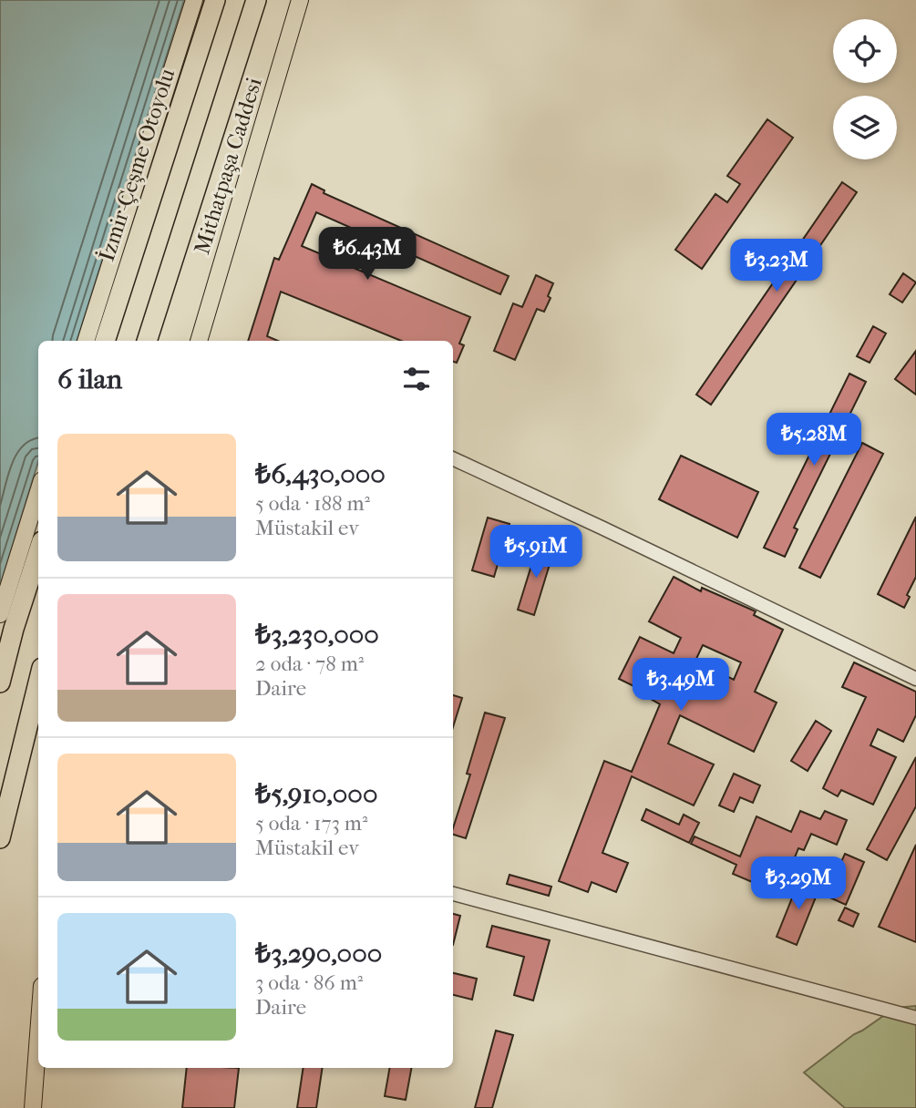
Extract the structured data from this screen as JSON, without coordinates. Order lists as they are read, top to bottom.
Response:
{
  "streets": {
    "highway": ["İzmir-Çeşme Otoyolu"],
    "main road": ["Mithatpaşa Caddesi"]
  },
  "page": {
    "price": [
      "₺6.43M",
      "₺3.23M",
      "₺5.28M",
      "₺5.91M",
      "₺3.49M",
      "₺3.29M"
    ],
    "heading": "6 ilan",
    "list": [
      {
        "name": "₺6,430,000",
        "note": "5 oda · 188 m² · Müstakil ev"
      },
      {
        "name": "₺3,230,000",
        "note": "2 oda · 78 m² · Daire"
      },
      {
        "name": "₺5,910,000",
        "note": "5 oda · 173 m² · Müstakil ev"
      },
      {
        "name": "₺3,290,000",
        "note": "3 oda · 86 m² · Daire"
      }
    ]
  }
}
